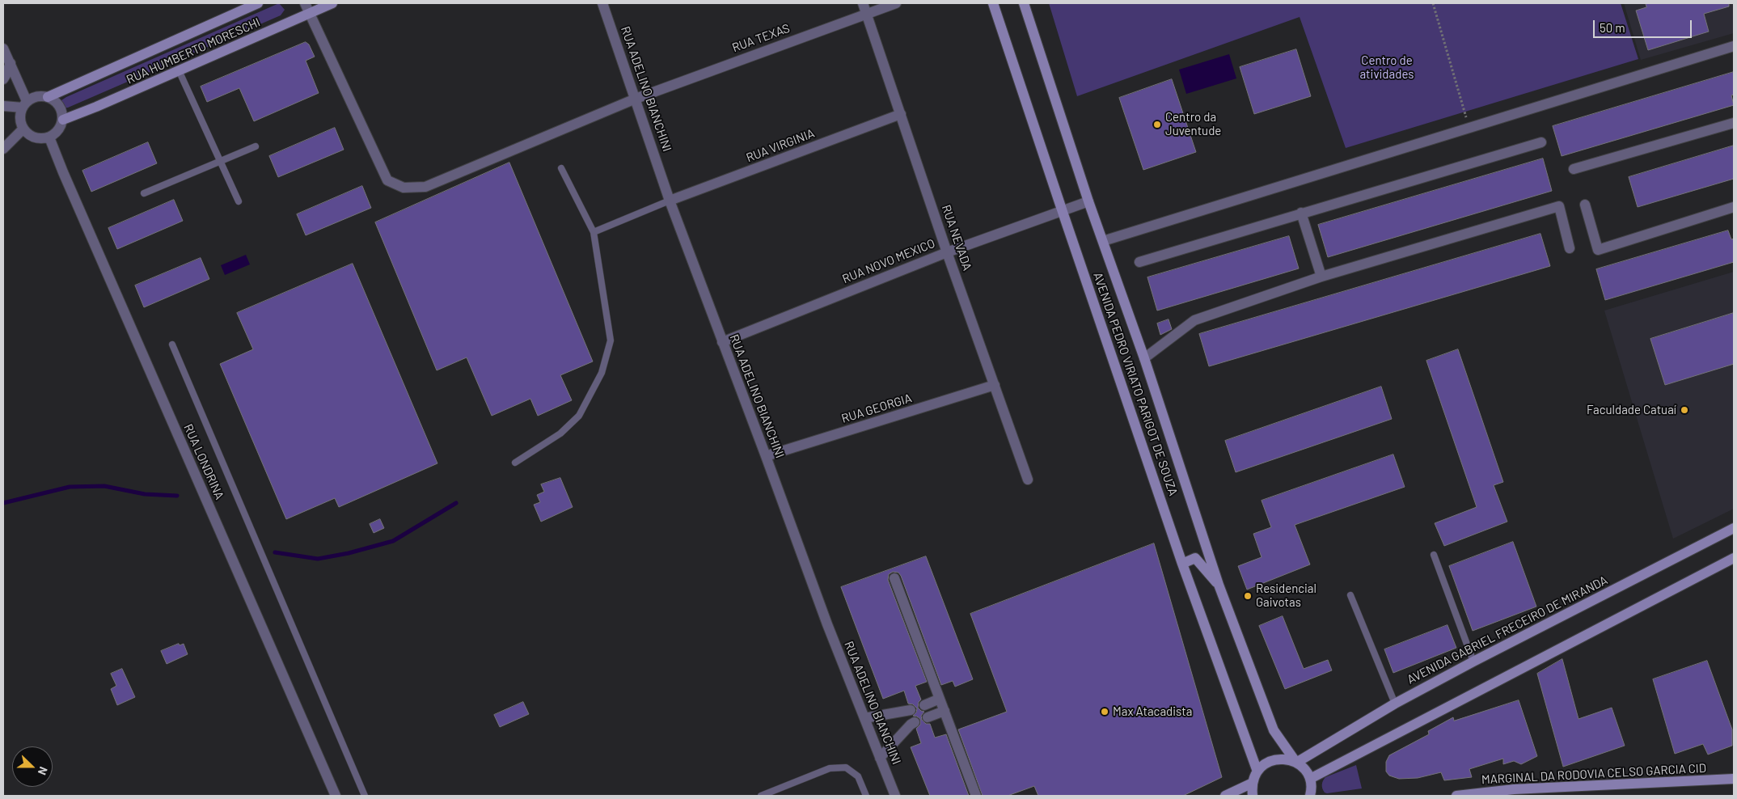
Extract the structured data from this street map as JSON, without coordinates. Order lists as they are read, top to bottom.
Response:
{
  "streets": {
    "street": [
      "RUA TEXAS",
      "RUA HUMBERTO MORESCHI",
      "RUA ADELINO BIANCHINI",
      "RUA VIRGINIA",
      "RUA NEVADA",
      "RUA NOVO MEXICO",
      "AVENIDA PEDRO VIRIATO PARIGOT DE SOUZA",
      "RUA GEORGIA",
      "RUA LONDRINA",
      "AVENIDA GABRIEL FRECEIRO DE MIRANDA",
      "MARGINAL DA RODOVIA CELSO GARCIA CID"
    ]
  },
  "crossings": [
    ["RUA TEXAS", "RUA HUMBERTO MORESCHI"],
    ["RUA TEXAS", "RUA ADELINO BIANCHINI"],
    ["RUA TEXAS", "RUA NEVADA"],
    ["RUA HUMBERTO MORESCHI", "RUA LONDRINA"],
    ["RUA ADELINO BIANCHINI", "RUA VIRGINIA"],
    ["RUA ADELINO BIANCHINI", "RUA NOVO MEXICO"],
    ["RUA ADELINO BIANCHINI", "RUA GEORGIA"],
    ["RUA VIRGINIA", "RUA NEVADA"],
    ["RUA NEVADA", "RUA NOVO MEXICO"],
    ["RUA NEVADA", "RUA GEORGIA"],
    ["RUA NOVO MEXICO", "AVENIDA PEDRO VIRIATO PARIGOT DE SOUZA"],
    ["AVENIDA PEDRO VIRIATO PARIGOT DE SOUZA", "AVENIDA GABRIEL FRECEIRO DE MIRANDA"]
  ],
  "parks": ["Centro de atividades"],
  "places": [
    "Centro da Juventude",
    "Faculdade Catuaí",
    "Residencial Gaivotas",
    "Max Atacadista"
  ],
  "scale_bar": "50 m",
  "north": "right"
}
